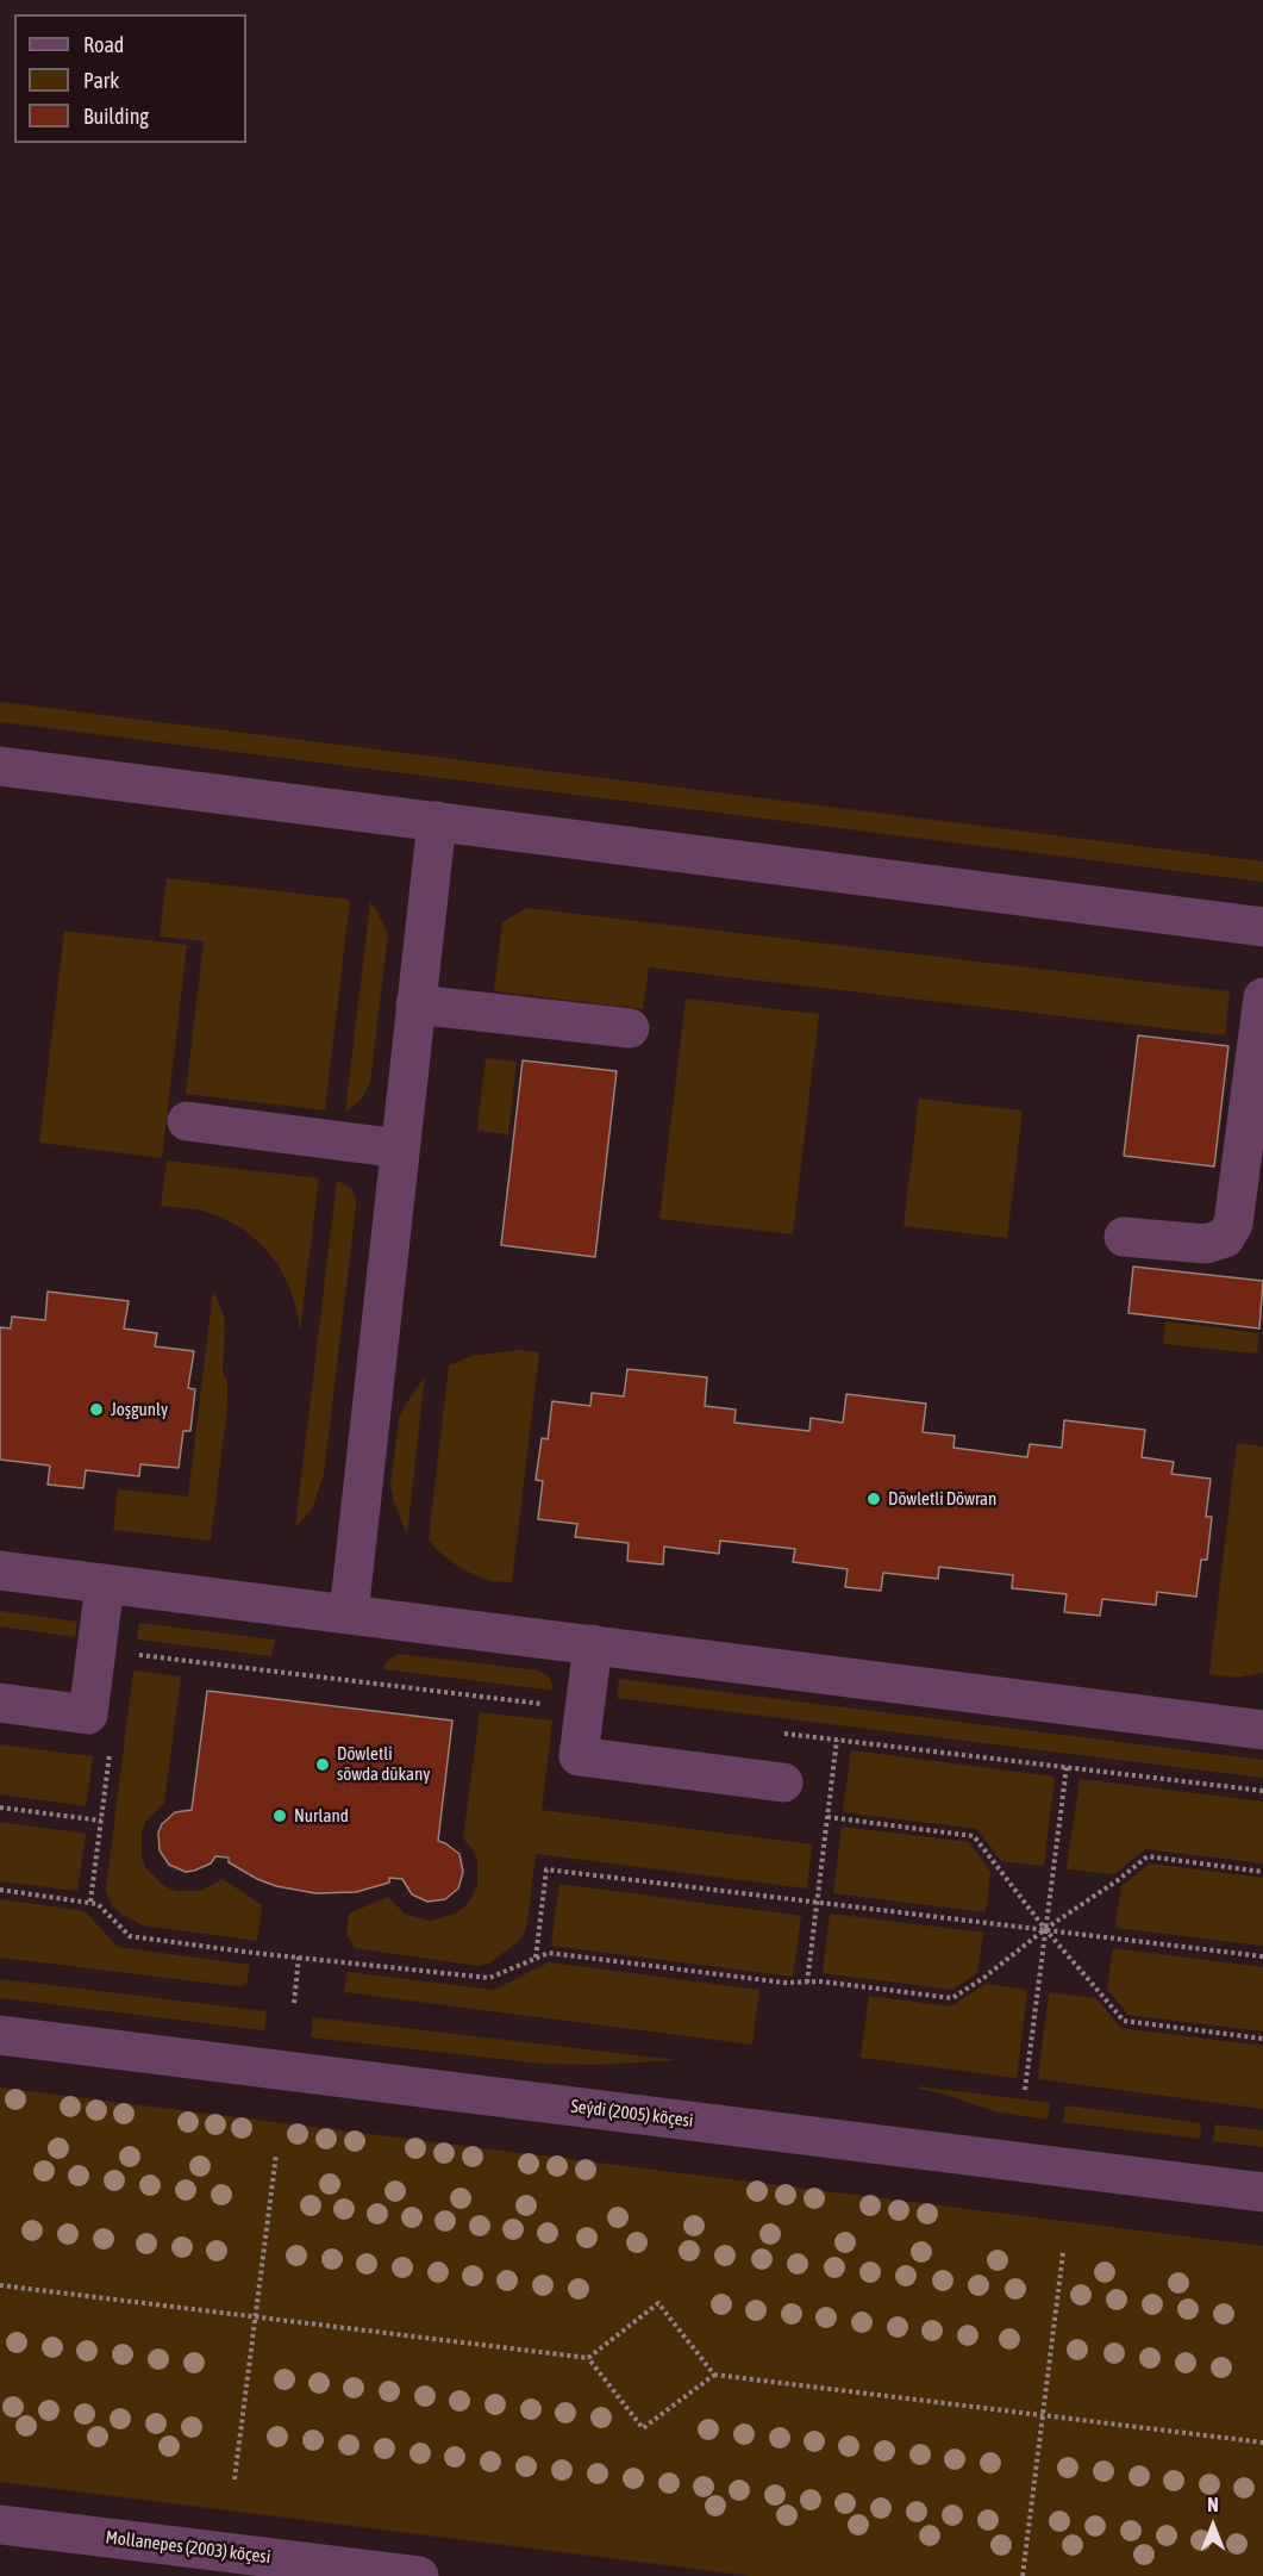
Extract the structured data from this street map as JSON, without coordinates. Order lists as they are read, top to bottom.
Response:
{
  "streets": {
    "street": ["Seýdi (2005) köçesi", "Mollanepes (2003) köçesi"]
  },
  "places": [
    "Joşgunly",
    "Döwletli Döwran",
    "Döwletli söwda dükany",
    "Nurland"
  ],
  "legend": ["Road", "Park", "Building"],
  "north": "top"
}
